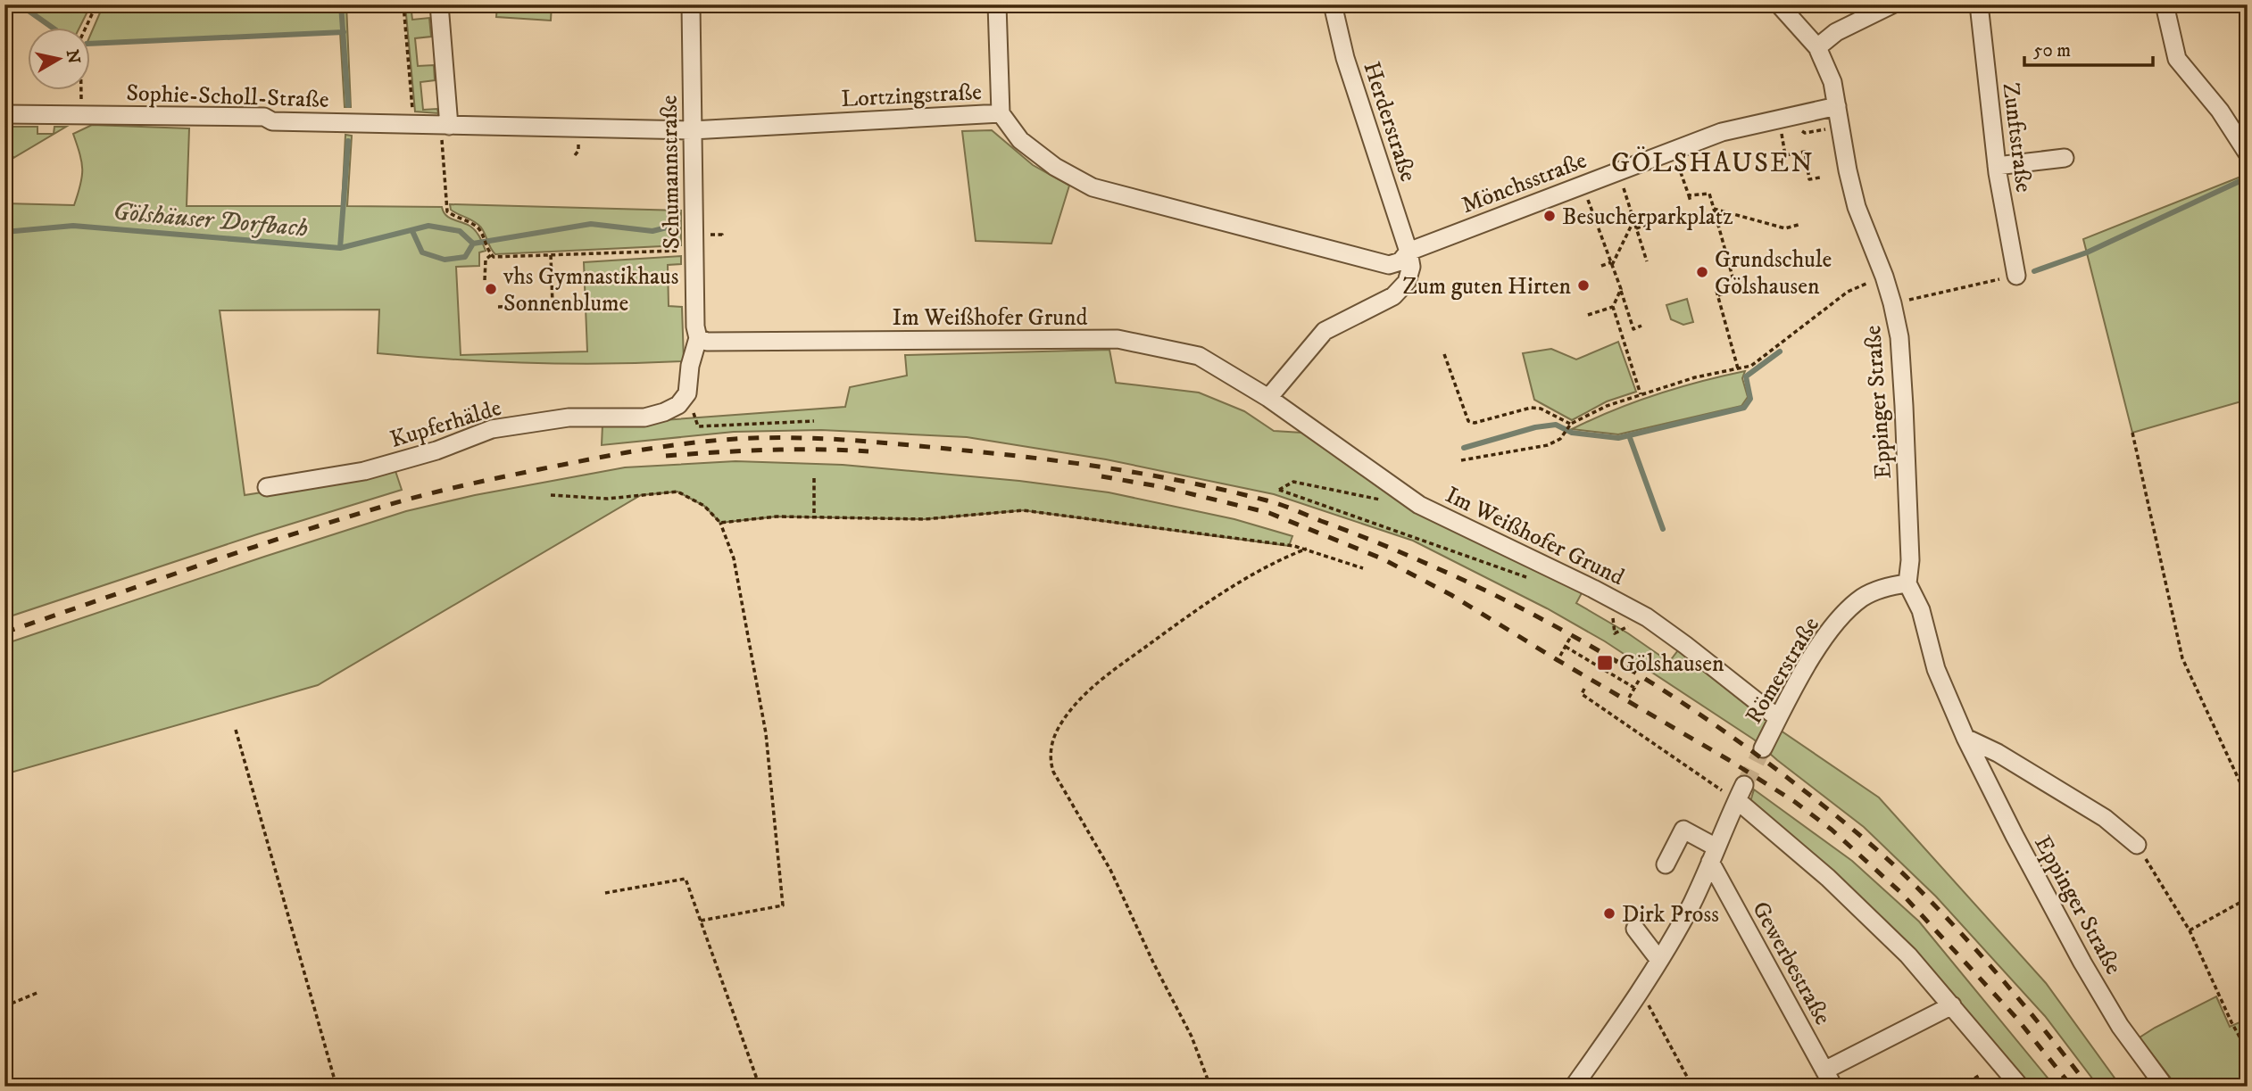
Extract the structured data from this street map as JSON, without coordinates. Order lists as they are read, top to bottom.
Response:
{
  "streets": {
    "street": [
      "Lortzingstraße",
      "Sophie-Scholl-Straße",
      "Herderstraße",
      "Zunftstraße",
      "Schumannstraße",
      "Mönchsstraße",
      "Im Weißhofer Grund",
      "Eppinger Straße",
      "Kupferhälde",
      "Römerstraße",
      "Gewerbestraße"
    ]
  },
  "crossings": [
    ["Lortzingstraße", "Sophie-Scholl-Straße"],
    ["Lortzingstraße", "Herderstraße"],
    ["Lortzingstraße", "Schumannstraße"],
    ["Lortzingstraße", "Mönchsstraße"],
    ["Herderstraße", "Mönchsstraße"],
    ["Schumannstraße", "Im Weißhofer Grund"],
    ["Mönchsstraße", "Eppinger Straße"],
    ["Im Weißhofer Grund", "Römerstraße"],
    ["Eppinger Straße", "Römerstraße"]
  ],
  "districts": ["GÖLSHAUSEN"],
  "water": ["Gölshäuser Dorfbach"],
  "places": {
    "other": [
      "Besucherparkplatz",
      "Grundschule Gölshausen",
      "Zum guten Hirten",
      "vhs Gymnastikhaus Sonnenblume",
      "Dirk Pross"
    ],
    "transit": ["Gölshausen"]
  },
  "scale_bar": "50 m",
  "north": "right"
}
